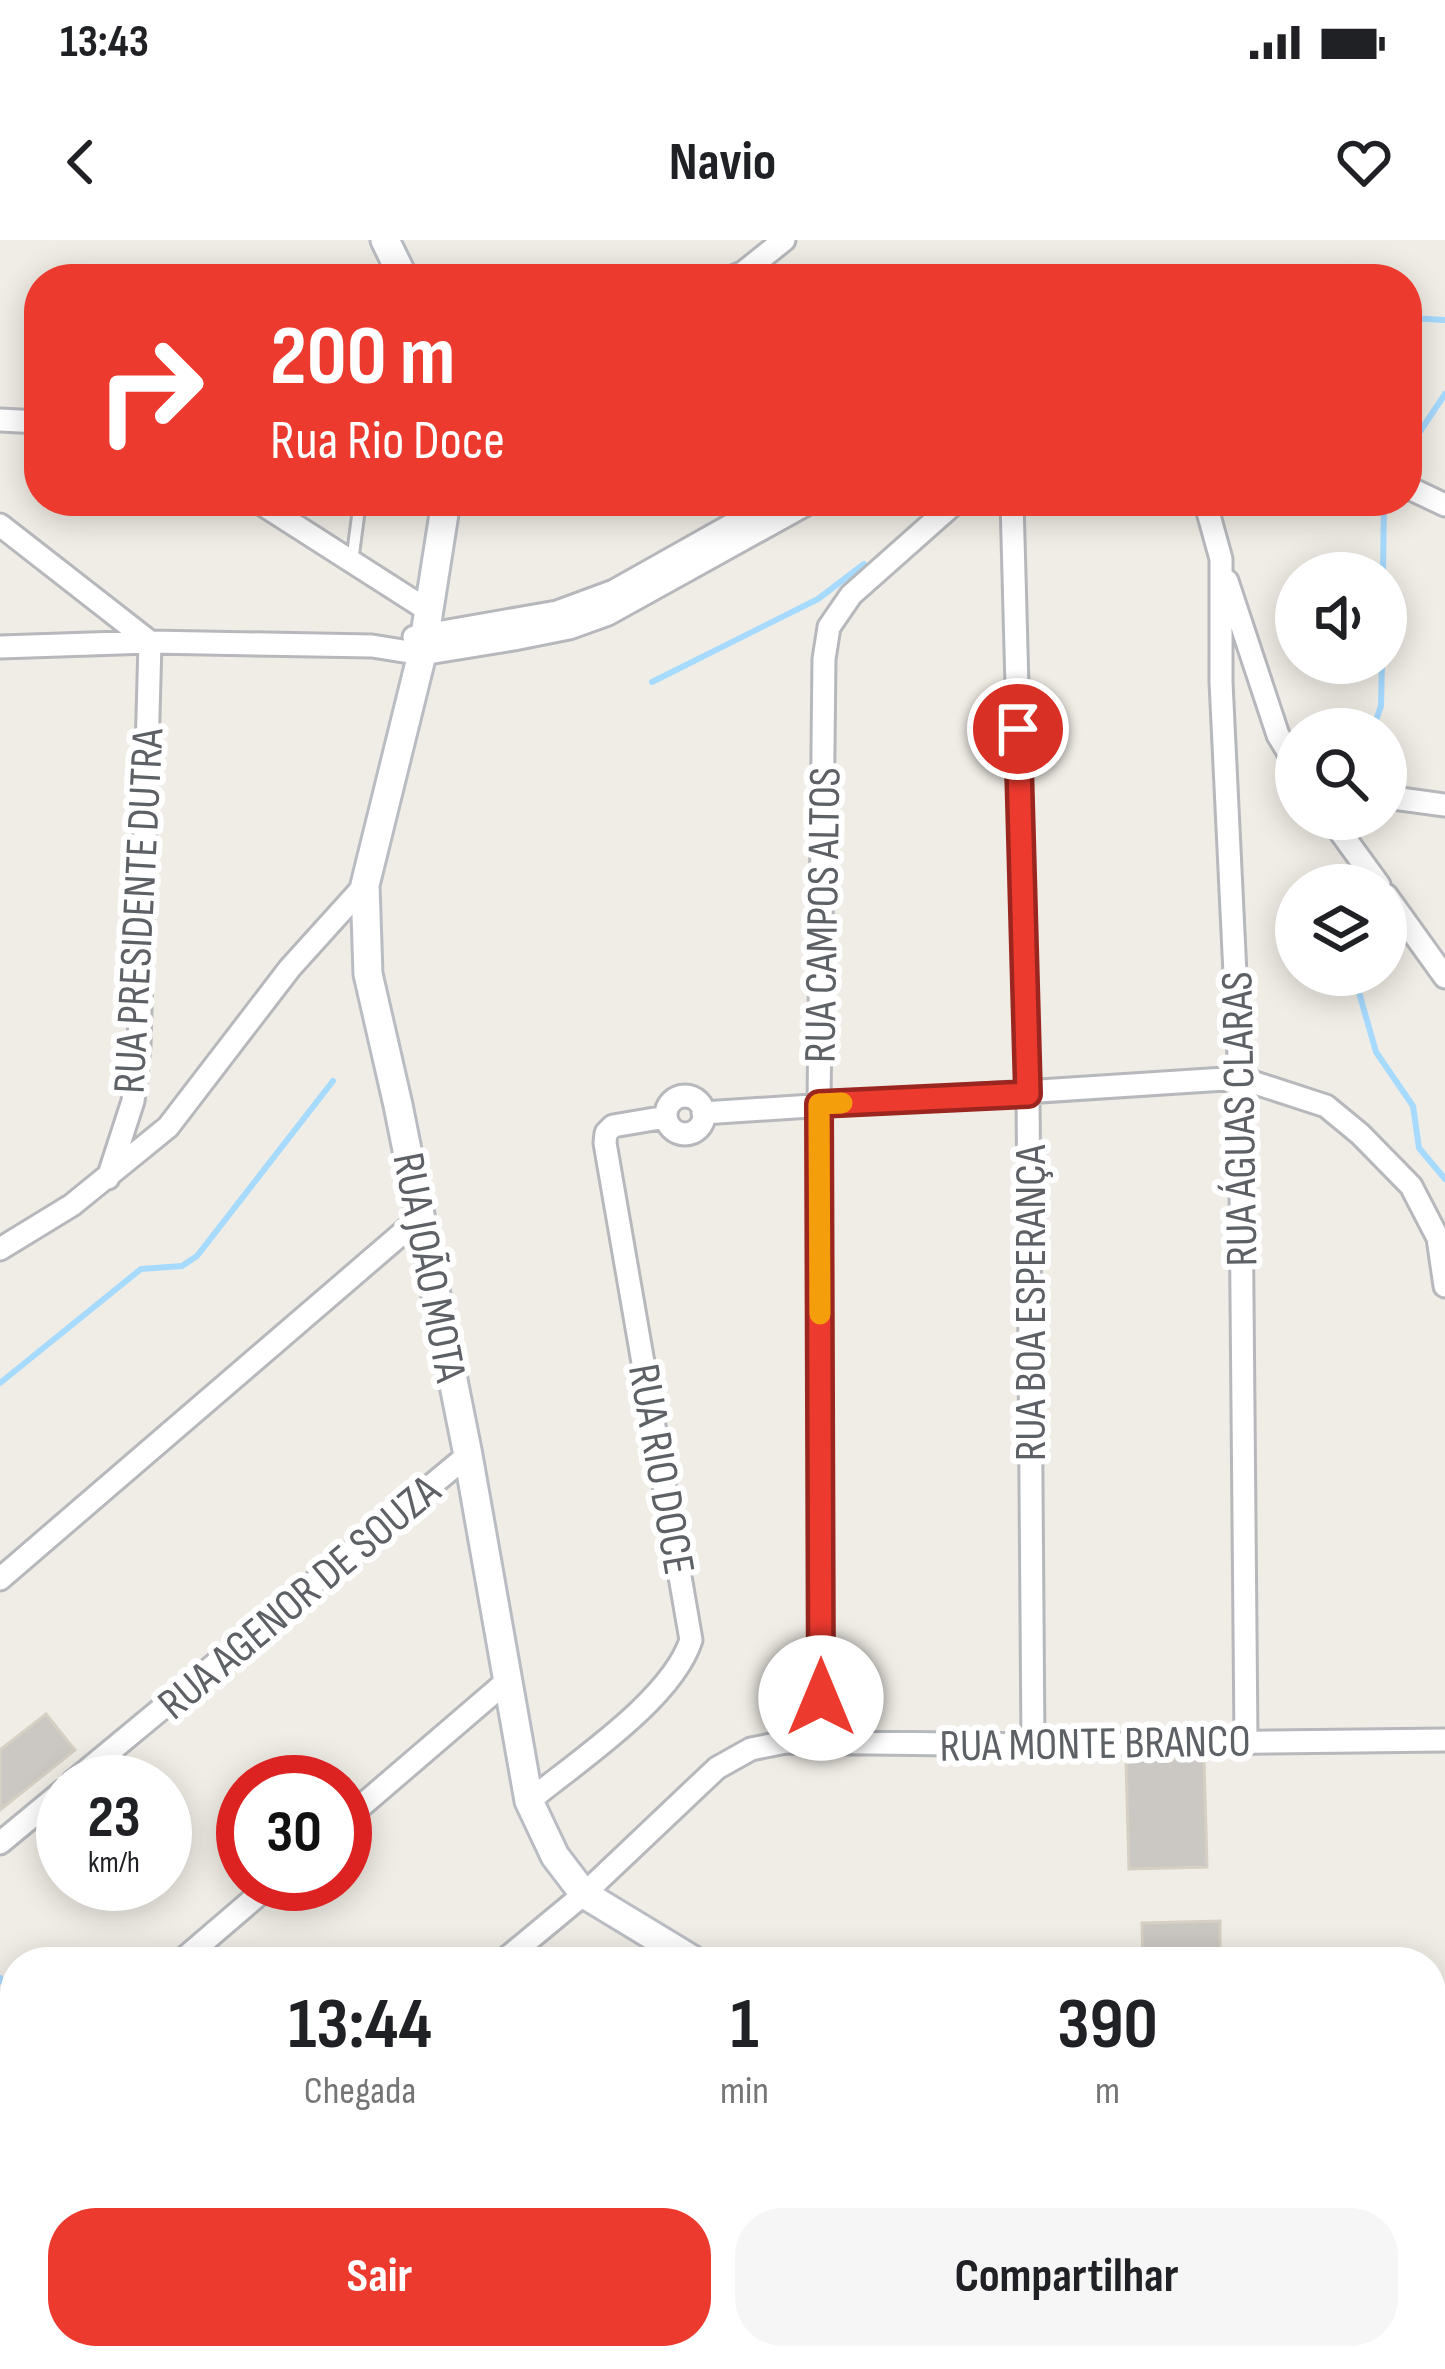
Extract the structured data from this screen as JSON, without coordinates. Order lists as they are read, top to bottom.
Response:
{
  "streets": {
    "main road": ["RUA JOÃO MOTA"],
    "street": [
      "RUA PRESIDENTE DUTRA",
      "RUA CAMPOS ALTOS",
      "RUA ÁGUAS CLARAS",
      "RUA BOA ESPERANÇA",
      "RUA RIO DOCE",
      "RUA AGENOR DE SOUZA",
      "RUA MONTE BRANCO"
    ]
  },
  "crossings": [
    ["RUA CAMPOS ALTOS", "RUA RIO DOCE"],
    ["RUA CAMPOS ALTOS", "RUA MONTE BRANCO"],
    ["RUA ÁGUAS CLARAS", "RUA MONTE BRANCO"],
    ["RUA JOÃO MOTA", "RUA RIO DOCE"],
    ["RUA JOÃO MOTA", "RUA AGENOR DE SOUZA"],
    ["RUA JOÃO MOTA", "RUA MONTE BRANCO"],
    ["RUA BOA ESPERANÇA", "RUA MONTE BRANCO"]
  ],
  "page": {
    "status": "13:43",
    "header": "Navio",
    "turn": ["200 m", "Rua Rio Doce"],
    "speed": "23 km/h",
    "limit": "30",
    "eta": [
      "13:44",
      "Chegada",
      "1",
      "min",
      "390",
      "m"
    ],
    "buttons": ["Sair", "Compartilhar"]
  }
}
